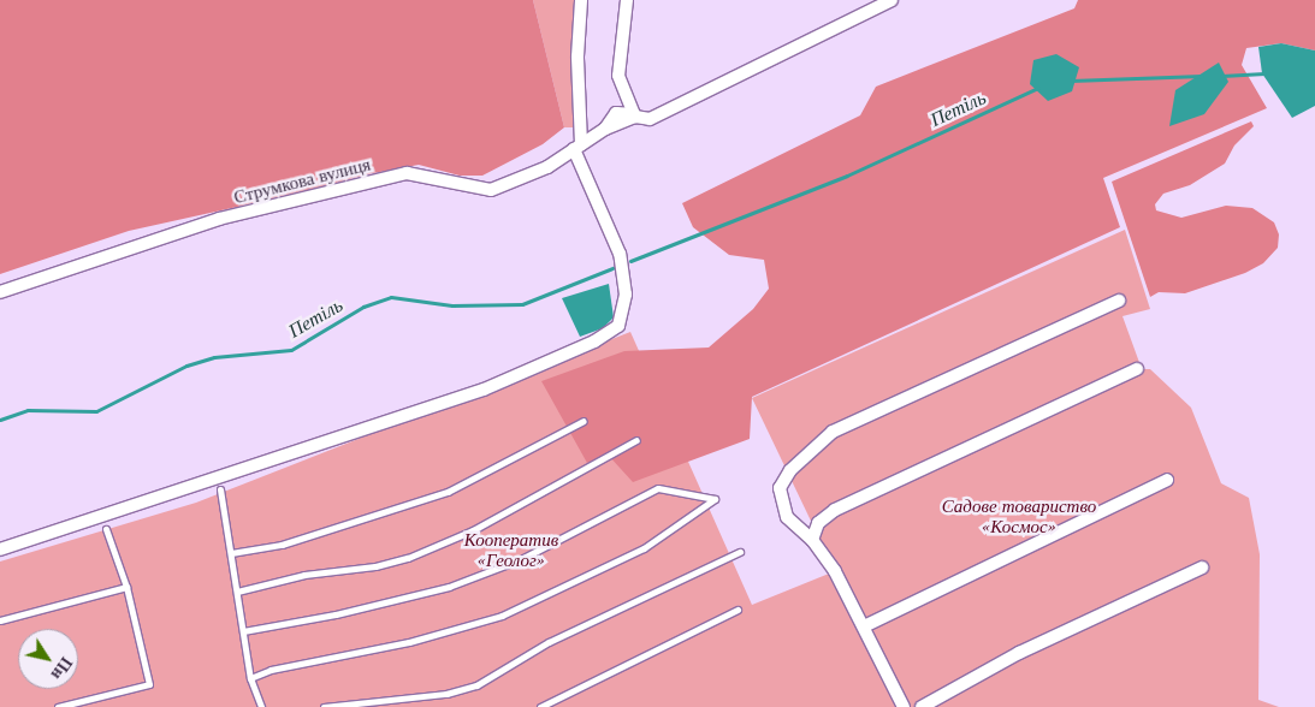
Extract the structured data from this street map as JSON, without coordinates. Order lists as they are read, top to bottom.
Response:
{
  "streets": {
    "street": ["Струмкова вулиця"]
  },
  "water": ["Петіль"],
  "parks": ["Садове товариство «Космос»", "Кооператив «Геолог»"],
  "north": "bottom right"
}
